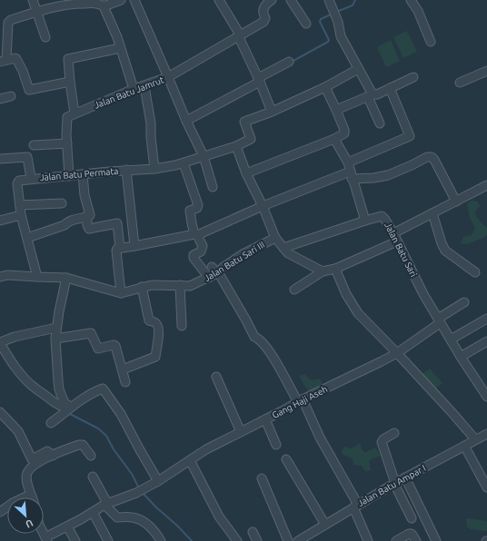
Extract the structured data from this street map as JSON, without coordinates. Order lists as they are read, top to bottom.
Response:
{
  "streets": {
    "street": [
      "Jalan Batu Jamrut",
      "Jalan Batu Permata",
      "Jalan Batu Sari",
      "Jalan Batu Sari III",
      "Gang Haji Aseh",
      "Jalan Batu Ampar I"
    ]
  },
  "crossings": [
    ["Jalan Batu Sari", "Gang Haji Aseh"]
  ],
  "north": "bottom right"
}
